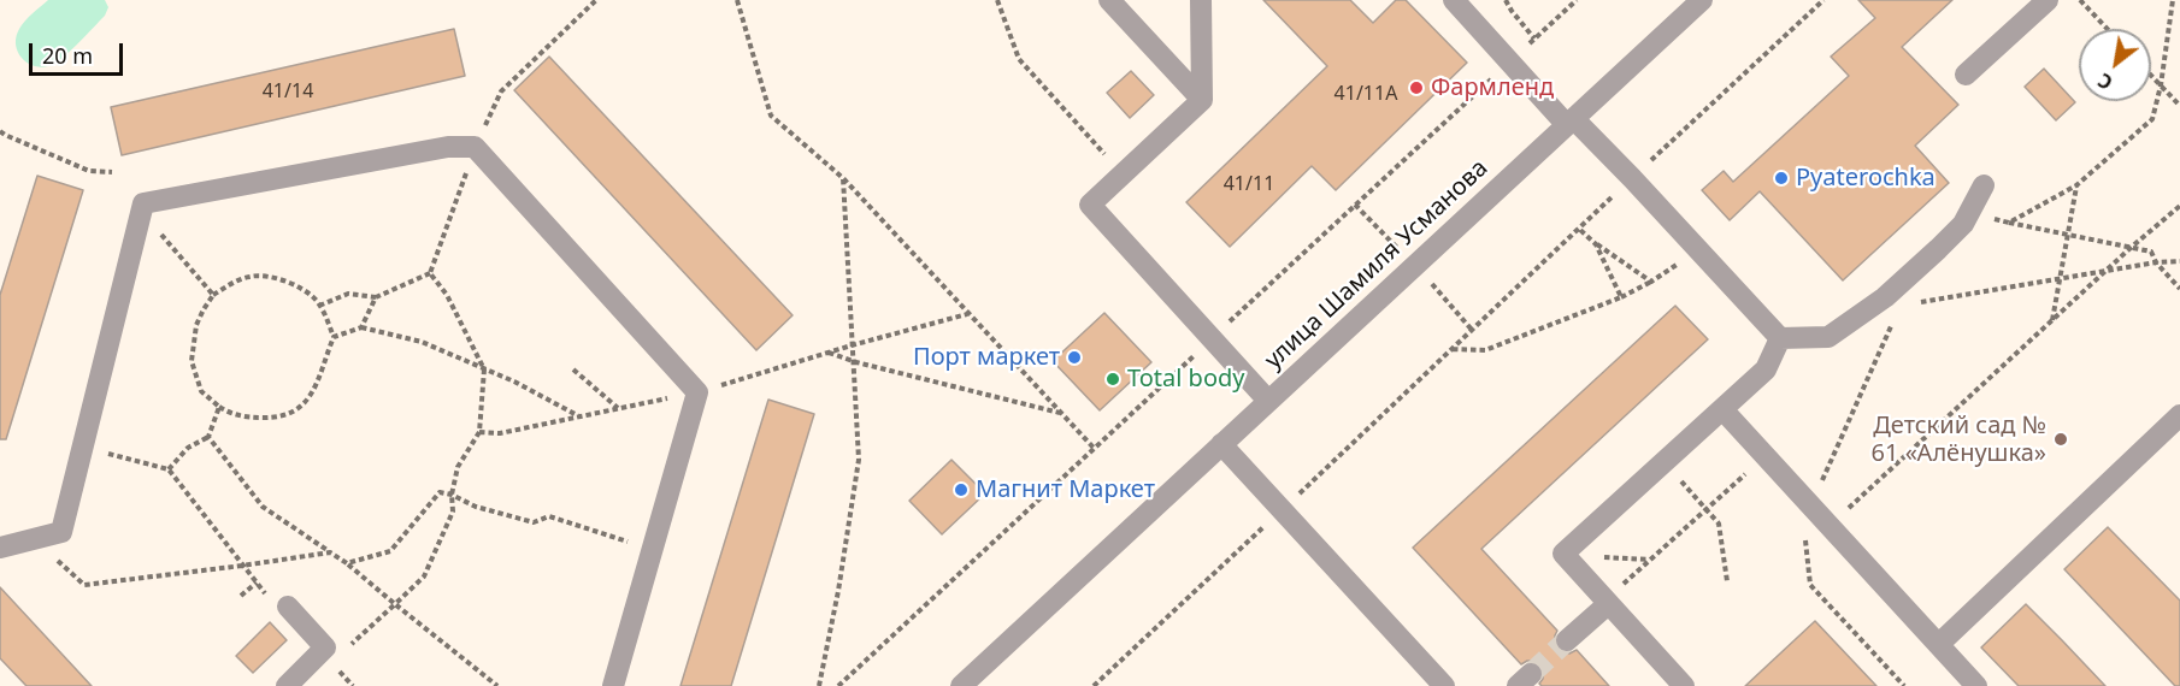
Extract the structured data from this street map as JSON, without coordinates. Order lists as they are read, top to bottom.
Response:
{
  "streets": {
    "street": ["улица Шамиля Усманова"]
  },
  "places": [
    "Фармленд",
    "Pyaterochka",
    "Порт маркет",
    "Total body",
    "Детский сад № 61 «Алёнушка»",
    "Магнит Маркет"
  ],
  "house_numbers": ["41/14", "41/11А", "41/11"],
  "scale_bar": "20 m",
  "north": "bottom left"
}
